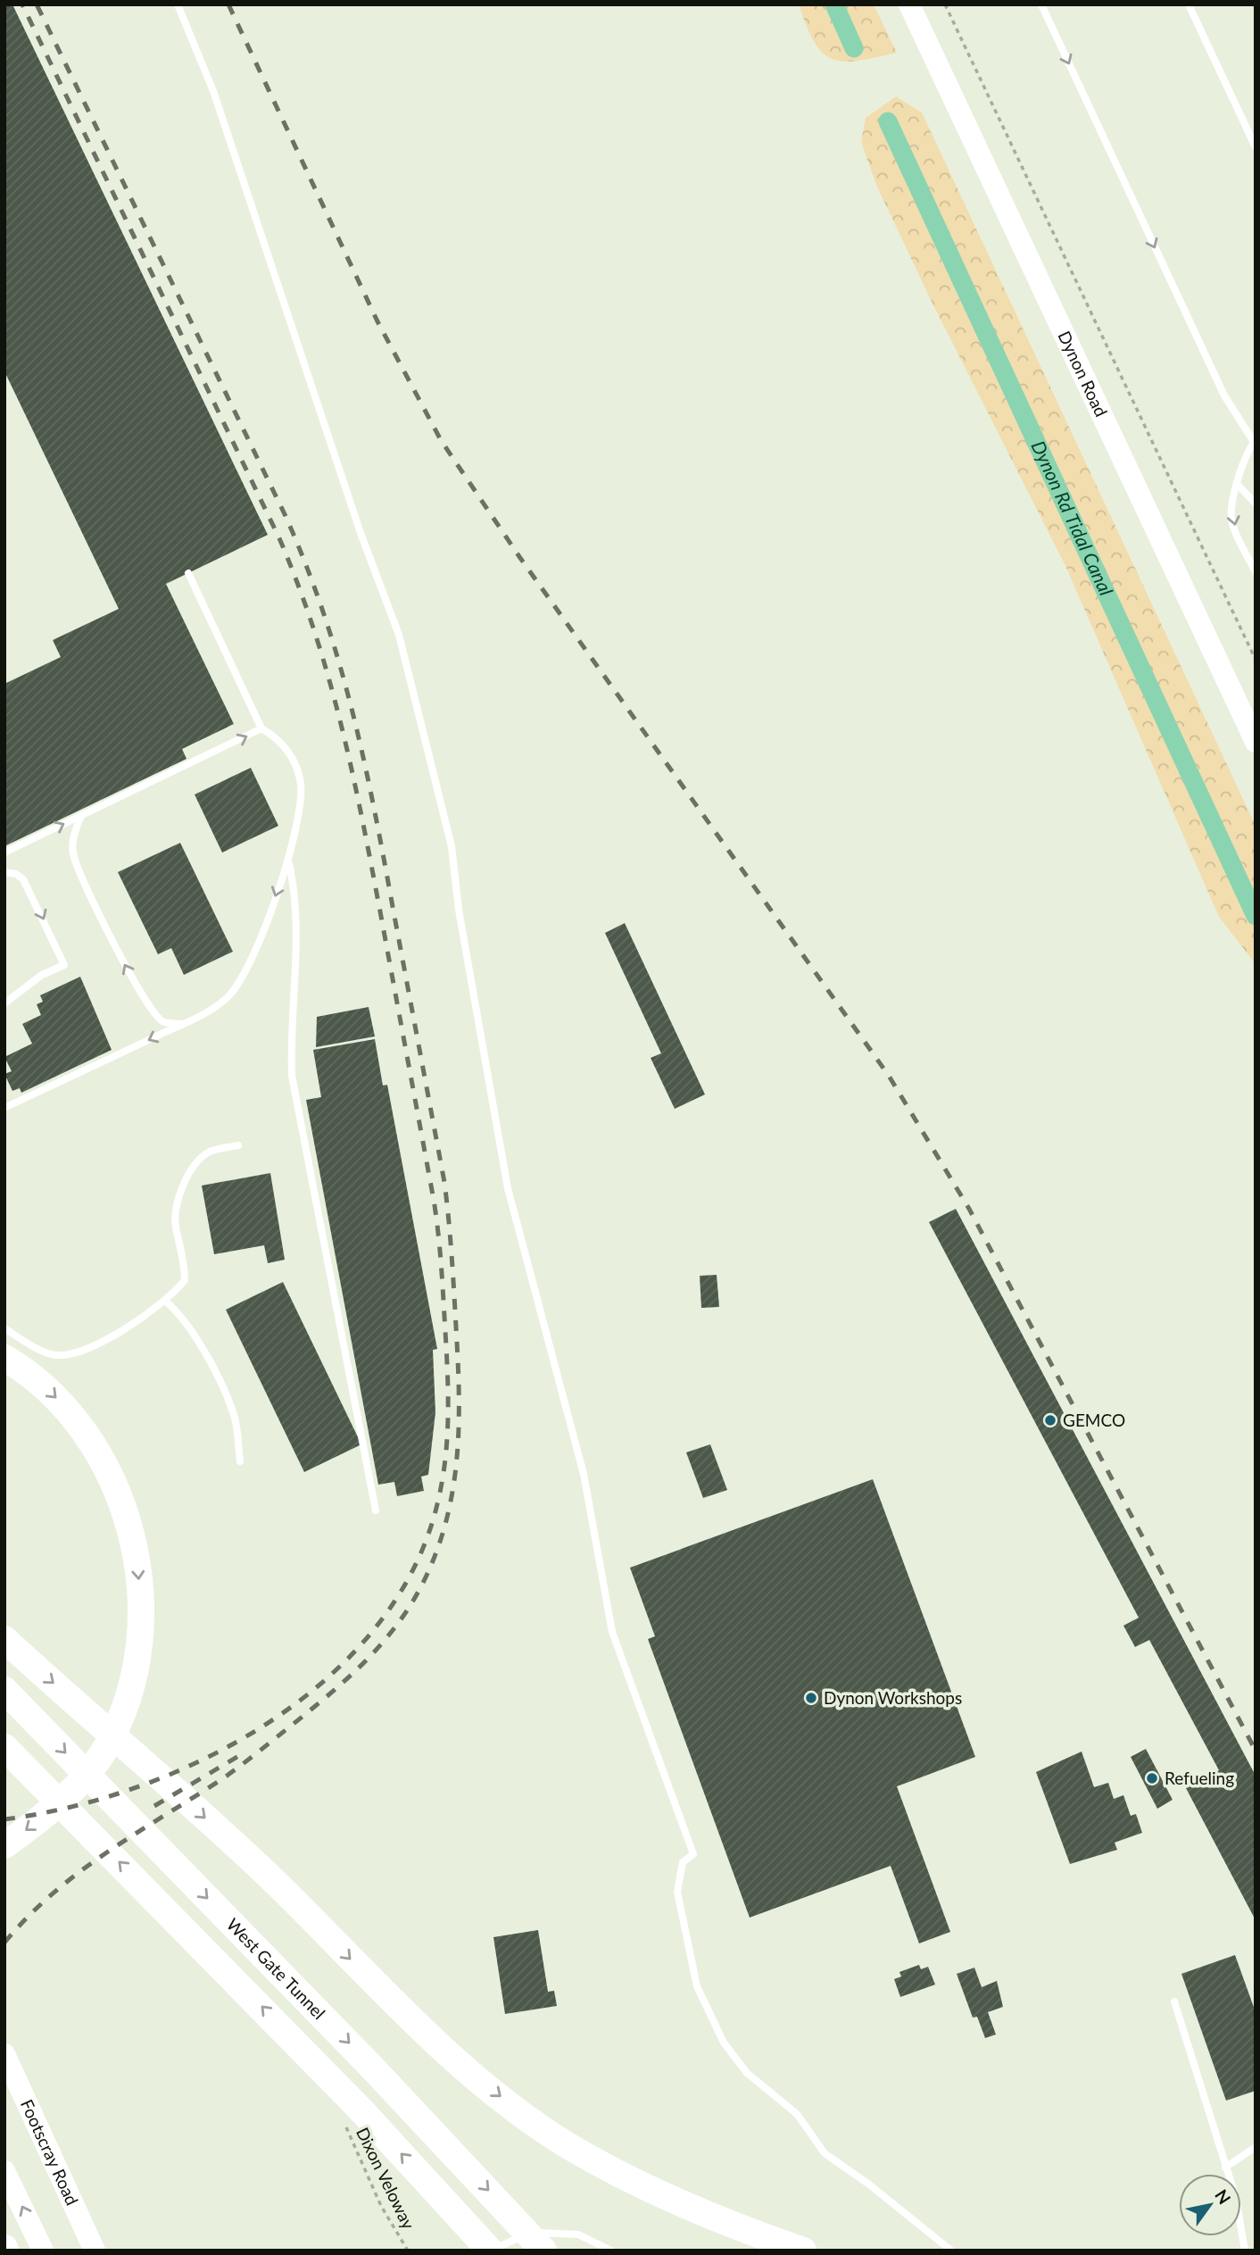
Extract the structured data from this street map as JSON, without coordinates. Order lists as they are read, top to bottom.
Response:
{
  "streets": {
    "highway": ["West Gate Tunnel"],
    "main road": ["Dynon Road", "Footscray Road"],
    "path": ["Dixon Veloway"]
  },
  "water": ["Dynon Rd Tidal Canal"],
  "places": ["GEMCO", "Dynon Workshops", "Refueling"],
  "north": "top right"
}
